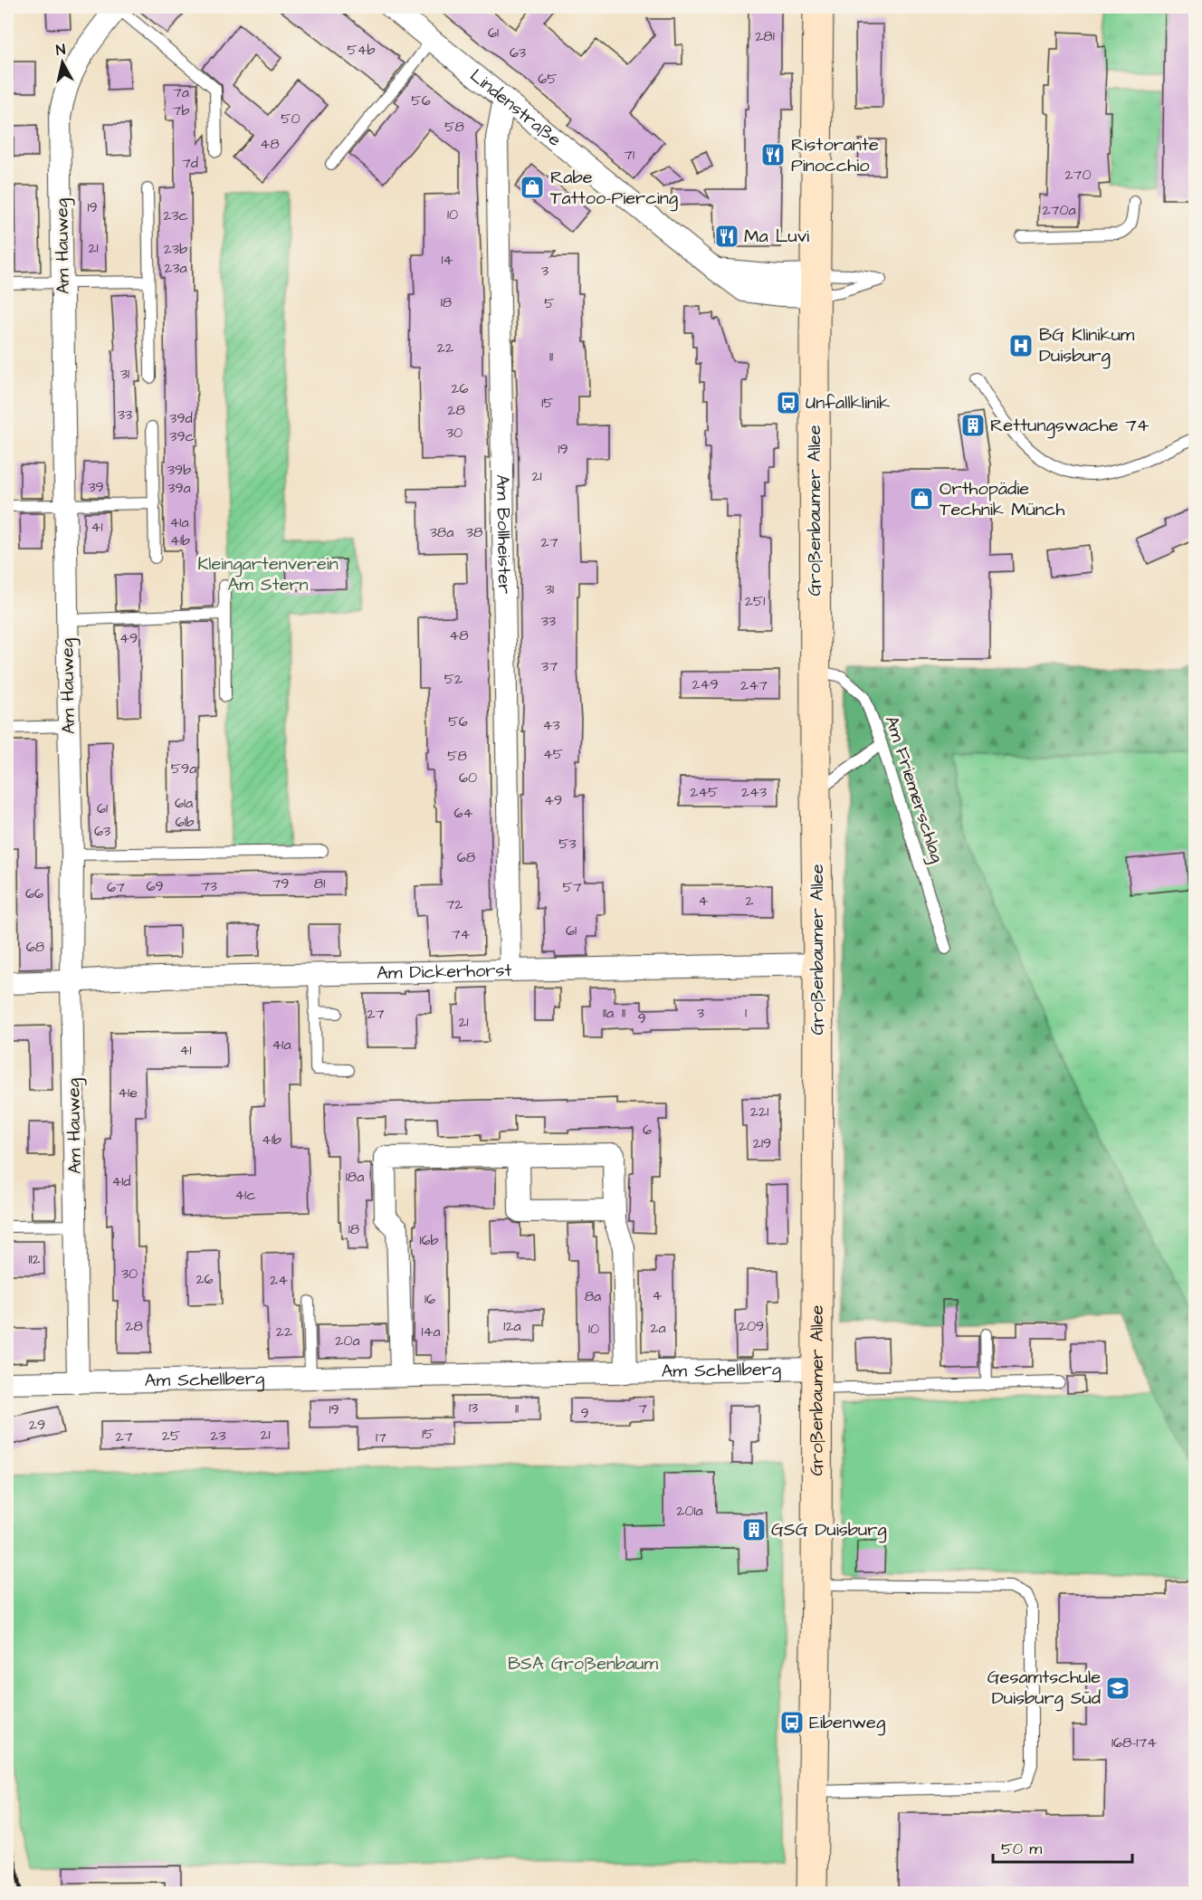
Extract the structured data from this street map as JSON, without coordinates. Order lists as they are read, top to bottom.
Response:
{
  "streets": {
    "main road": ["Großenbaumer Allee"],
    "street": [
      "Lindenstraße",
      "Am Hauweg",
      "Am Bollheister",
      "Am Dickerhorst",
      "Am Schellberg"
    ],
    "lane": ["Am Friemerschlag"]
  },
  "crossings": [
    ["Lindenstraße", "Großenbaumer Allee"],
    ["Lindenstraße", "Am Bollheister"],
    ["Am Hauweg", "Am Dickerhorst"],
    ["Am Hauweg", "Am Schellberg"],
    ["Großenbaumer Allee", "Am Friemerschlag"],
    ["Großenbaumer Allee", "Am Dickerhorst"],
    ["Großenbaumer Allee", "Am Schellberg"],
    ["Am Bollheister", "Am Dickerhorst"]
  ],
  "parks": ["Kleingartenverein Am Stern", "BSA Großenbaum"],
  "places": {
    "restaurant": ["Ristorante Pinocchio", "Ma Luvi"],
    "shop": ["Rabe Tattoo-Piercing", "Orthopädie Technik Münch"],
    "hospital": ["BG Klinikum Duisburg"],
    "bus stop": ["Unfallklinik", "Eibenweg"],
    "building": ["Rettungswache 74", "GSG Duisburg"],
    "school or university": ["Gesamtschule Duisburg Süd"]
  },
  "house_numbers": [
    "61",
    "281",
    "54b",
    "63",
    "65",
    "7a",
    "56",
    "7b",
    "50",
    "58",
    "48",
    "71",
    "7d",
    "270",
    "19",
    "270a",
    "10",
    "23c",
    "21",
    "23b",
    "14",
    "23a",
    "3",
    "18",
    "5",
    "22",
    "11",
    "31",
    "26",
    "15",
    "28",
    "33",
    "39d",
    "30",
    "39c",
    "19",
    "39b",
    "21",
    "39",
    "39a",
    "41a",
    "41",
    "38a",
    "38",
    "41b",
    "27",
    "31",
    "251",
    "33",
    "48",
    "49",
    "37",
    "52",
    "249",
    "247",
    "56",
    "43",
    "45",
    "58",
    "59a",
    "60",
    "245",
    "243",
    "49",
    "61a",
    "61",
    "64",
    "61b",
    "63",
    "53",
    "68",
    "79",
    "81",
    "69",
    "73",
    "67",
    "57",
    "66",
    "4",
    "2",
    "72",
    "61",
    "74",
    "68",
    "11a",
    "11",
    "3",
    "1",
    "27",
    "9",
    "21",
    "41a",
    "41",
    "41e",
    "221",
    "6",
    "41b",
    "219",
    "18a",
    "41d",
    "41c",
    "18",
    "16b",
    "112",
    "30",
    "26",
    "24",
    "4",
    "8a",
    "16",
    "28",
    "12a",
    "209",
    "2a",
    "10",
    "22",
    "14a",
    "20a",
    "13",
    "11",
    "7",
    "19",
    "9",
    "29",
    "15",
    "21",
    "25",
    "23",
    "27",
    "17",
    "201a",
    "168-174"
  ],
  "scale_bar": "50 m",
  "north": "top"
}
